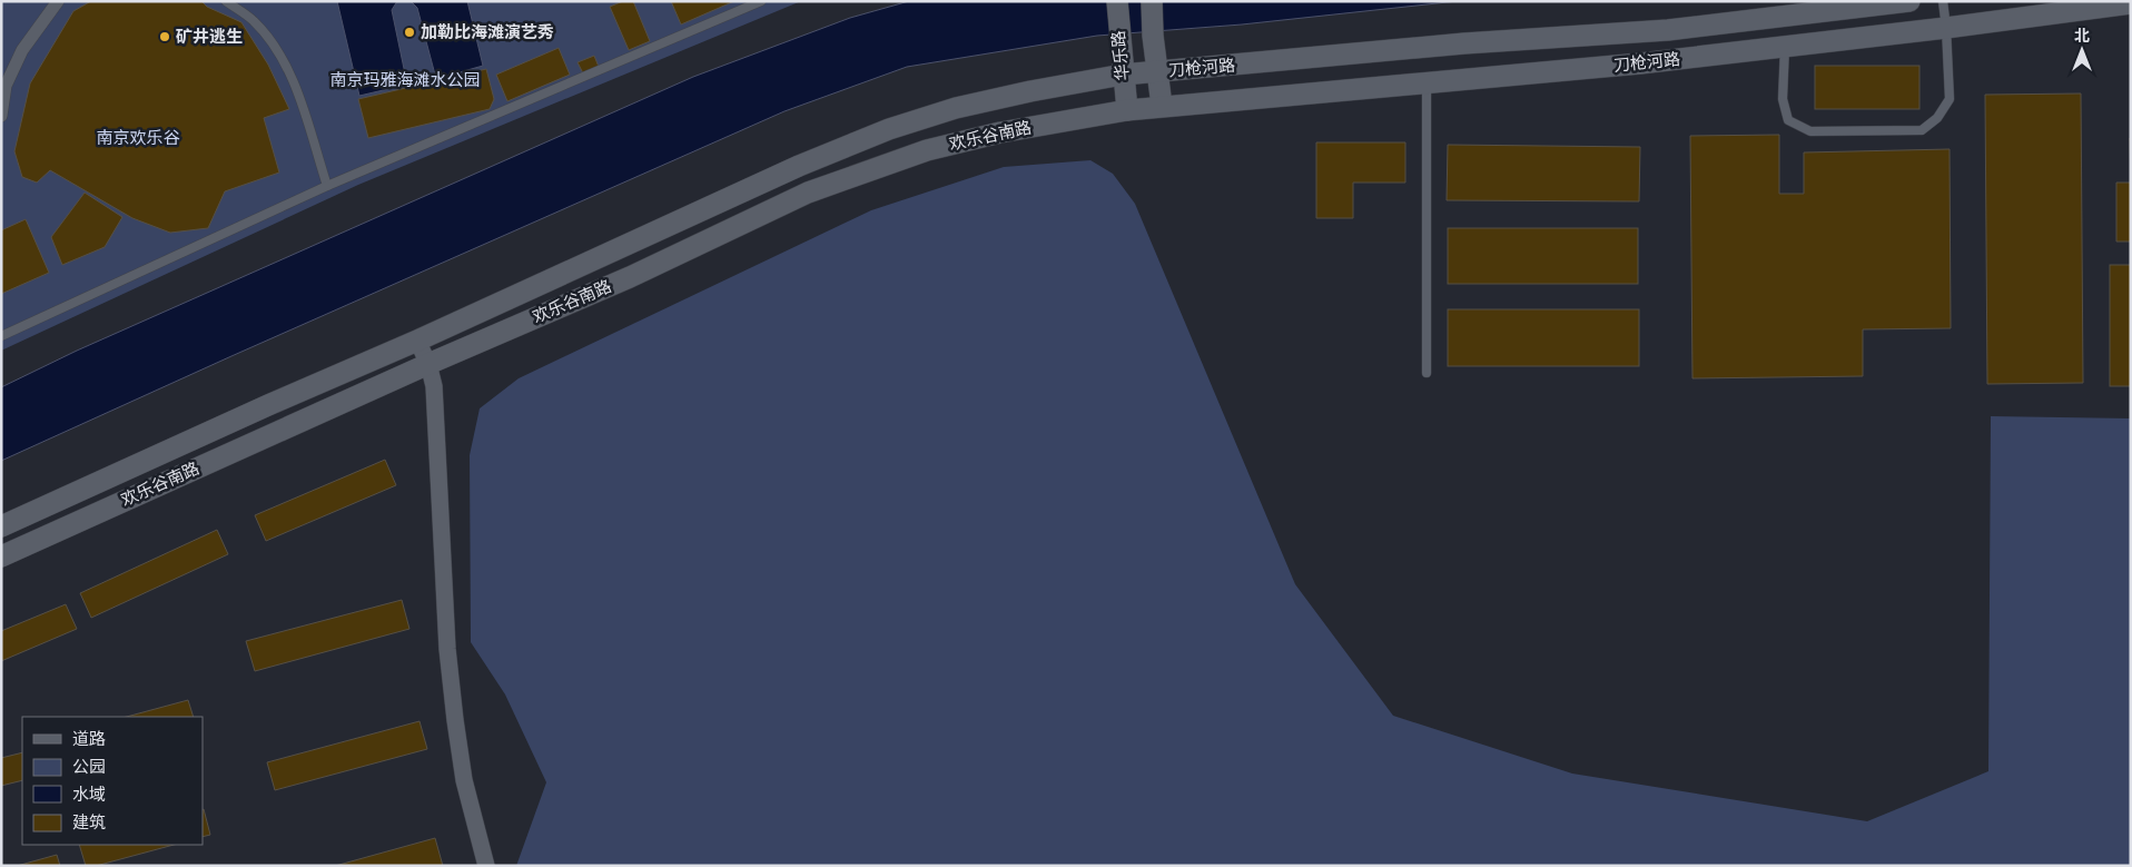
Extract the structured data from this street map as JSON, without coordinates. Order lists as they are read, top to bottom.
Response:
{
  "streets": {
    "street": ["华乐路", "刀枪河路", "欢乐谷南路"]
  },
  "crossings": [
    ["华乐路", "刀枪河路"],
    ["华乐路", "欢乐谷南路"],
    ["刀枪河路", "欢乐谷南路"]
  ],
  "parks": ["南京玛雅海滩水公园", "南京欢乐谷"],
  "places": ["加勒比海滩演艺秀", "矿井逃生"],
  "legend": [
    "道路",
    "公园",
    "水域",
    "建筑"
  ],
  "north": "top"
}
